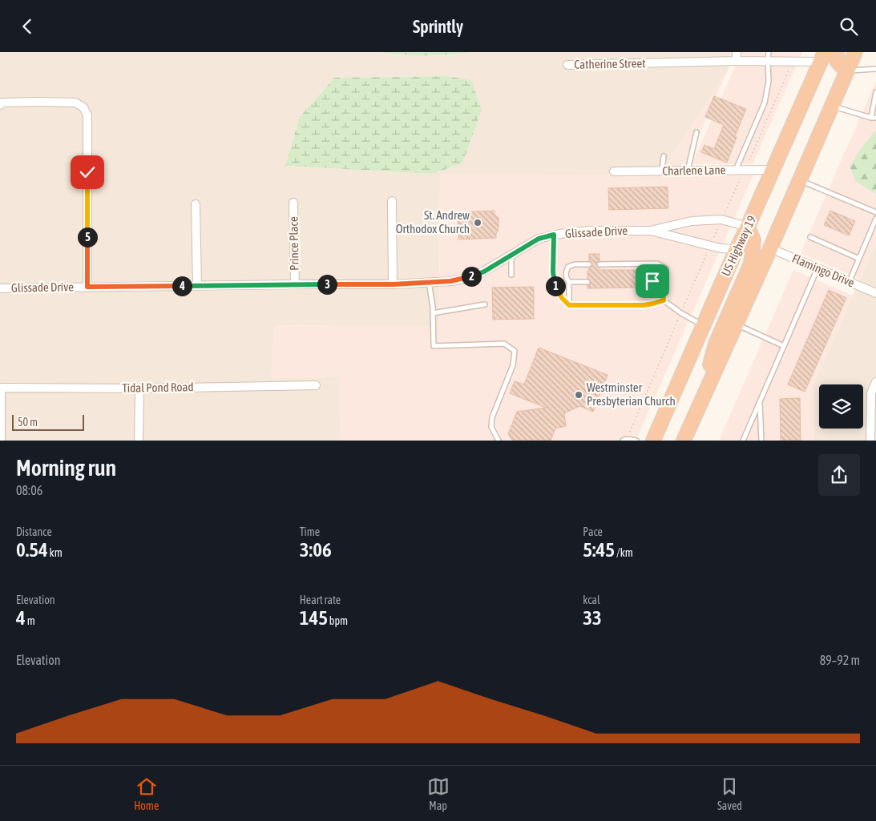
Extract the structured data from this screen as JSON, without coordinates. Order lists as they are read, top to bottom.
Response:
{
  "streets": {
    "highway": ["US Highway 19"],
    "street": [
      "Catherine Street",
      "Charlene Lane",
      "Glissade Drive",
      "Prince Place",
      "Flamingo Drive",
      "Tidal Pond Road"
    ]
  },
  "crossings": [
    ["Catherine Street", "US Highway 19"],
    ["Charlene Lane", "US Highway 19"],
    ["Glissade Drive", "Prince Place"],
    ["Glissade Drive", "US Highway 19"]
  ],
  "places": ["St. Andrew Orthodox Church", "Westminster Presbyterian Church"],
  "scale_bar": "50 m",
  "page": {
    "header": "Sprintly",
    "pins": [
      "5",
      "2",
      "3",
      "1",
      "4"
    ],
    "scale": "50 m",
    "heading": ["Morning run", "08:06"],
    "stats": [
      ["Distance", "0.54 km"],
      ["Time", "3:06"],
      ["Pace", "5:45 /km"],
      ["Elevation", "4 m"],
      ["Heart rate", "145 bpm"],
      ["kcal", "33"]
    ],
    "chart": ["Elevation", "89–92 m"],
    "tabs": ["Home", "Map", "Saved"]
  }
}
